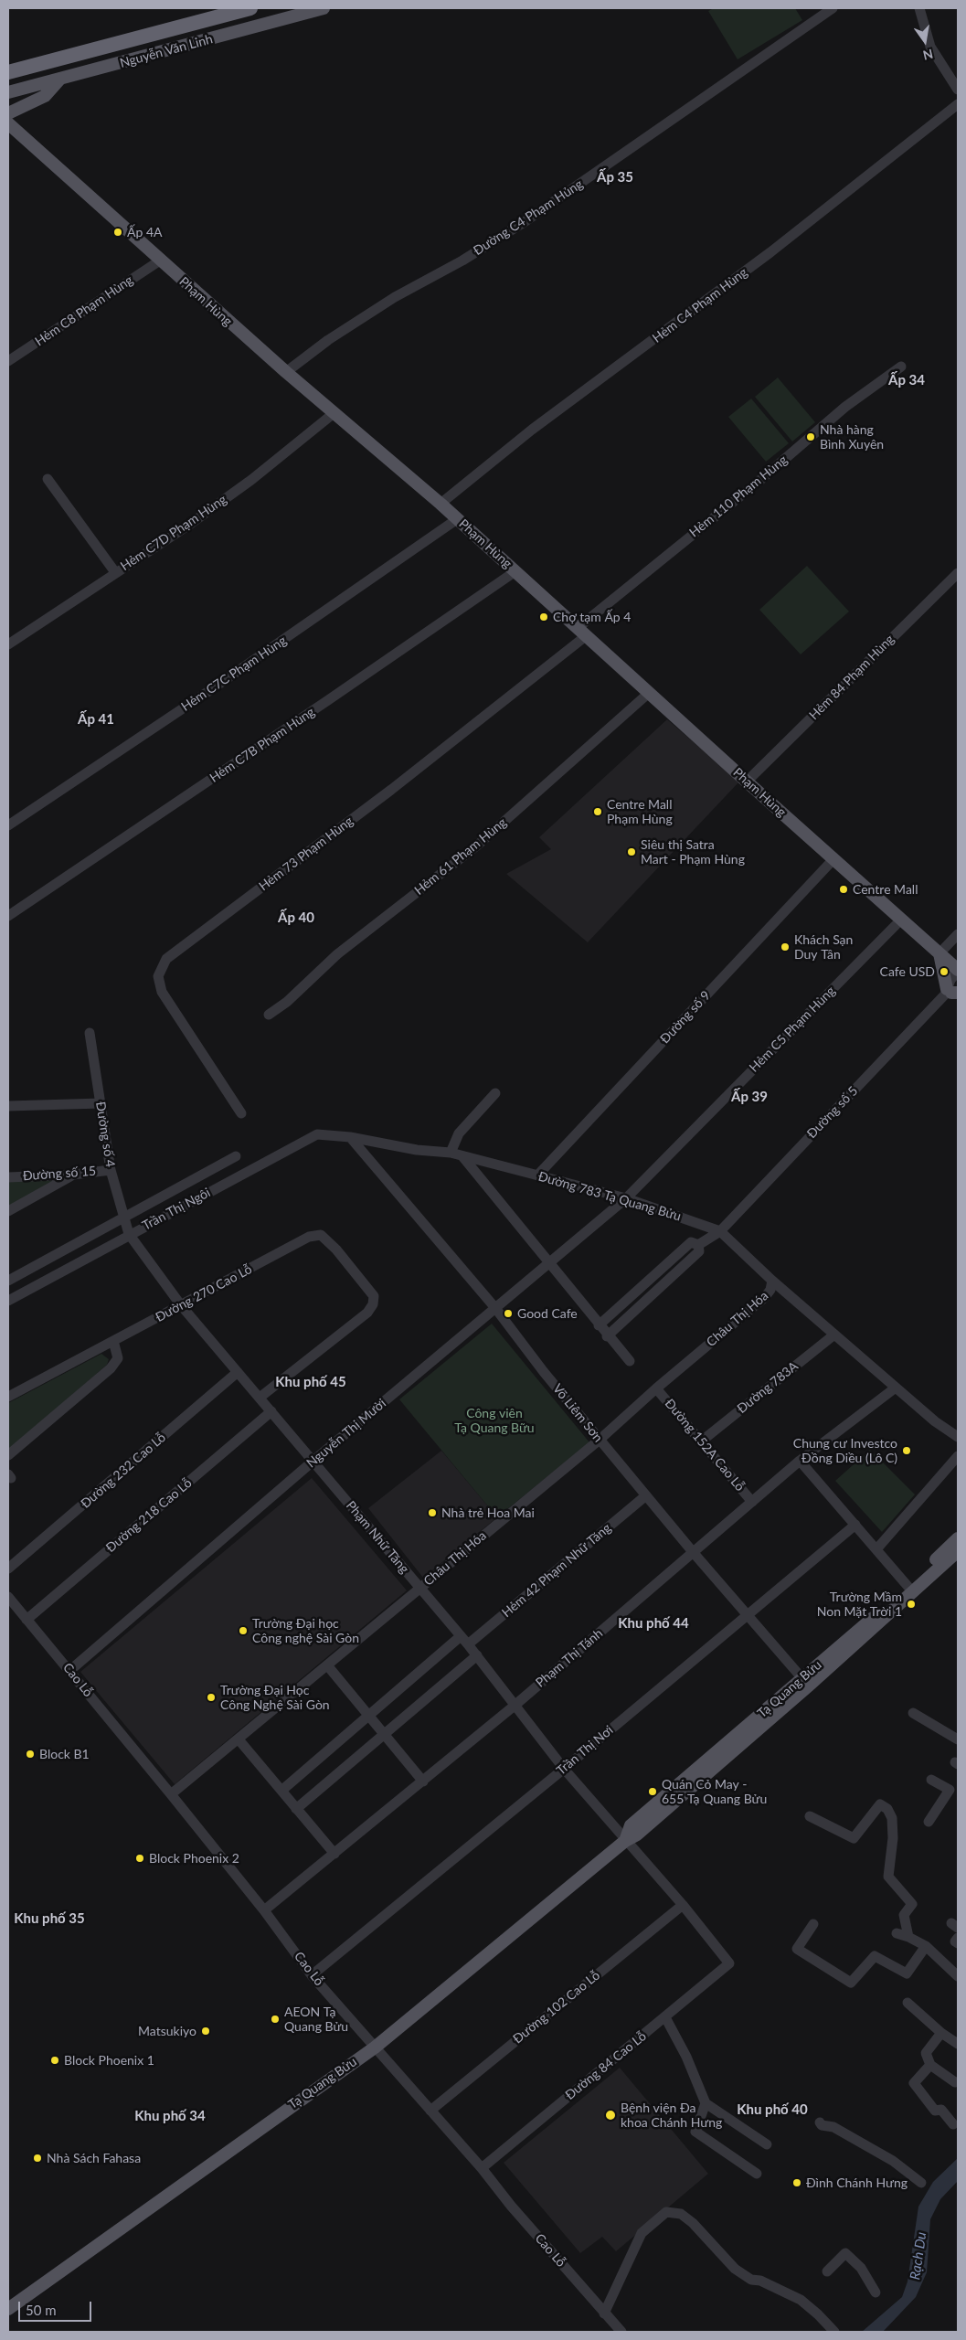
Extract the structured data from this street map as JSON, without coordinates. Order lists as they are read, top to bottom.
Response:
{
  "streets": {
    "highway": ["Nguyễn Văn Linh"],
    "main road": ["Phạm Hùng", "Tạ Quang Bửu"],
    "street": [
      "Đường C4 Phạm Hủng",
      "Hẻm C4 Phạm Hùng",
      "Hẻm C8 Phạm Hùng",
      "Hẻm 110 Phạm Hùng",
      "Hẻm C7D Phạm Hùng",
      "Hẻm C7C Phạm Hùng",
      "Hẻm 84 Phạm Hùng",
      "Hẻm C7B Phạm Hùng",
      "Hẻm 73 Phạm Hùng",
      "Hẻm 61 Phạm Hùng",
      "Đường số 9",
      "Hẻm C5 Phạm Hùng",
      "Đường số 5",
      "Đường số 4",
      "Đường số 15",
      "Đường 783 Tạ Quang Bửu",
      "Trần Thị Ngôi",
      "Đường 270 Cao Lỗ",
      "Châu Thị Hóa",
      "Đường 783A",
      "Võ Liêm Sơn",
      "Nguyễn Thị Mười",
      "Đường 152A Cao Lỗ",
      "Đường 232 Cao Lỗ",
      "Đường 218 Cao Lỗ",
      "Phạm Nhữ Tăng",
      "Hẻm 42 Phạm Nhữ Tăng",
      "Phạm Thị Tánh",
      "Cao Lỗ",
      "Trần Thị Nơi",
      "Đường 102 Cao Lỗ",
      "Đường 84 Cao Lỗ"
    ]
  },
  "crossings": [
    ["Đường C4 Phạm Hủng", "Phạm Hùng"],
    ["Phạm Hùng", "Hẻm C4 Phạm Hùng"],
    ["Phạm Hùng", "Hẻm C8 Phạm Hùng"],
    ["Phạm Hùng", "Hẻm 110 Phạm Hùng"],
    ["Phạm Hùng", "Hẻm C7D Phạm Hùng"],
    ["Phạm Hùng", "Hẻm C7C Phạm Hùng"],
    ["Phạm Hùng", "Hẻm 84 Phạm Hùng"],
    ["Phạm Hùng", "Hẻm C7B Phạm Hùng"],
    ["Phạm Hùng", "Hẻm 73 Phạm Hùng"],
    ["Phạm Hùng", "Hẻm 61 Phạm Hùng"],
    ["Phạm Hùng", "Đường số 9"],
    ["Phạm Hùng", "Hẻm C5 Phạm Hùng"],
    ["Phạm Hùng", "Đường số 5"],
    ["Hẻm 110 Phạm Hùng", "Hẻm 73 Phạm Hùng"],
    ["Đường số 9", "Đường 783 Tạ Quang Bửu"],
    ["Hẻm C5 Phạm Hùng", "Đường 783 Tạ Quang Bửu"],
    ["Hẻm C5 Phạm Hùng", "Nguyễn Thị Mười"],
    ["Đường số 5", "Đường 783 Tạ Quang Bửu"],
    ["Đường số 4", "Đường số 15"],
    ["Đường số 4", "Trần Thị Ngôi"],
    ["Đường số 4", "Phạm Nhữ Tăng"],
    ["Đường 783 Tạ Quang Bửu", "Trần Thị Ngôi"],
    ["Đường 783 Tạ Quang Bửu", "Châu Thị Hóa"],
    ["Đường 783 Tạ Quang Bửu", "Đường 783A"],
    ["Đường 783 Tạ Quang Bửu", "Võ Liêm Sơn"],
    ["Đường 783 Tạ Quang Bửu", "Nguyễn Thị Mười"],
    ["Đường 783 Tạ Quang Bửu", "Phạm Thị Tánh"],
    ["Trần Thị Ngôi", "Võ Liêm Sơn"],
    ["Trần Thị Ngôi", "Phạm Nhữ Tăng"],
    ["Đường 270 Cao Lỗ", "Phạm Nhữ Tăng"],
    ["Châu Thị Hóa", "Võ Liêm Sơn"],
    ["Châu Thị Hóa", "Đường 152A Cao Lỗ"],
    ["Châu Thị Hóa", "Phạm Nhữ Tăng"],
    ["Châu Thị Hóa", "Cao Lỗ"],
    ["Đường 783A", "Đường 152A Cao Lỗ"],
    ["Võ Liêm Sơn", "Nguyễn Thị Mười"],
    ["Võ Liêm Sơn", "Hẻm 42 Phạm Nhữ Tăng"],
    ["Võ Liêm Sơn", "Phạm Thị Tánh"],
    ["Võ Liêm Sơn", "Tạ Quang Bửu"],
    ["Võ Liêm Sơn", "Trần Thị Nơi"],
    ["Nguyễn Thị Mười", "Phạm Nhữ Tăng"],
    ["Nguyễn Thị Mười", "Cao Lỗ"],
    ["Đường 152A Cao Lỗ", "Phạm Thị Tánh"],
    ["Đường 232 Cao Lỗ", "Phạm Nhữ Tăng"],
    ["Đường 218 Cao Lỗ", "Phạm Nhữ Tăng"],
    ["Đường 218 Cao Lỗ", "Cao Lỗ"],
    ["Phạm Nhữ Tăng", "Hẻm 42 Phạm Nhữ Tăng"],
    ["Phạm Nhữ Tăng", "Phạm Thị Tánh"],
    ["Phạm Nhữ Tăng", "Tạ Quang Bửu"],
    ["Phạm Nhữ Tăng", "Trần Thị Nơi"],
    ["Phạm Nhữ Tăng", "Đường 102 Cao Lỗ"],
    ["Phạm Nhữ Tăng", "Đường 84 Cao Lỗ"],
    ["Phạm Thị Tánh", "Cao Lỗ"],
    ["Cao Lỗ", "Tạ Quang Bửu"],
    ["Cao Lỗ", "Trần Thị Nơi"],
    ["Cao Lỗ", "Đường 102 Cao Lỗ"],
    ["Cao Lỗ", "Đường 84 Cao Lỗ"]
  ],
  "districts": [
    "Ấp 35",
    "Ấp 34",
    "Ấp 41",
    "Ấp 40",
    "Ấp 39",
    "Khu phố 45",
    "Khu phố 44",
    "Khu phố 35",
    "Khu phố 40",
    "Khu phố 34"
  ],
  "water": ["Rạch Du"],
  "parks": ["Công viên Tạ Quang Bữu"],
  "places": [
    "Ấp 4A",
    "Nhà hàng Bình Xuyên",
    "Chợ tạm Ấp 4",
    "Centre Mall Phạm Hùng",
    "Siêu thị Satra Mart - Phạm Hùng",
    "Centre Mall",
    "Khách Sạn Duy Tân",
    "Cafe USD",
    "Good Cafe",
    "Chung cư Investco Đồng Diều (Lô C)",
    "Nhà trẻ Hoa Mai",
    "Trường Mầm Non Mặt Trời 1",
    "Trường Đại học Công nghệ Sài Gòn",
    "Trường Đại Học Công Nghệ Sài Gòn",
    "Block B1",
    "Quán Cỏ May - 655 Tạ Quang Bửu",
    "Block Phoenix 2",
    "AEON Tạ Quang Bửu",
    "Matsukiyo",
    "Block Phoenix 1",
    "Bệnh viện Đa khoa Chánh Hưng",
    "Nhà Sách Fahasa",
    "Đình Chánh Hưng"
  ],
  "scale_bar": "50 m",
  "north": "bottom"
}
